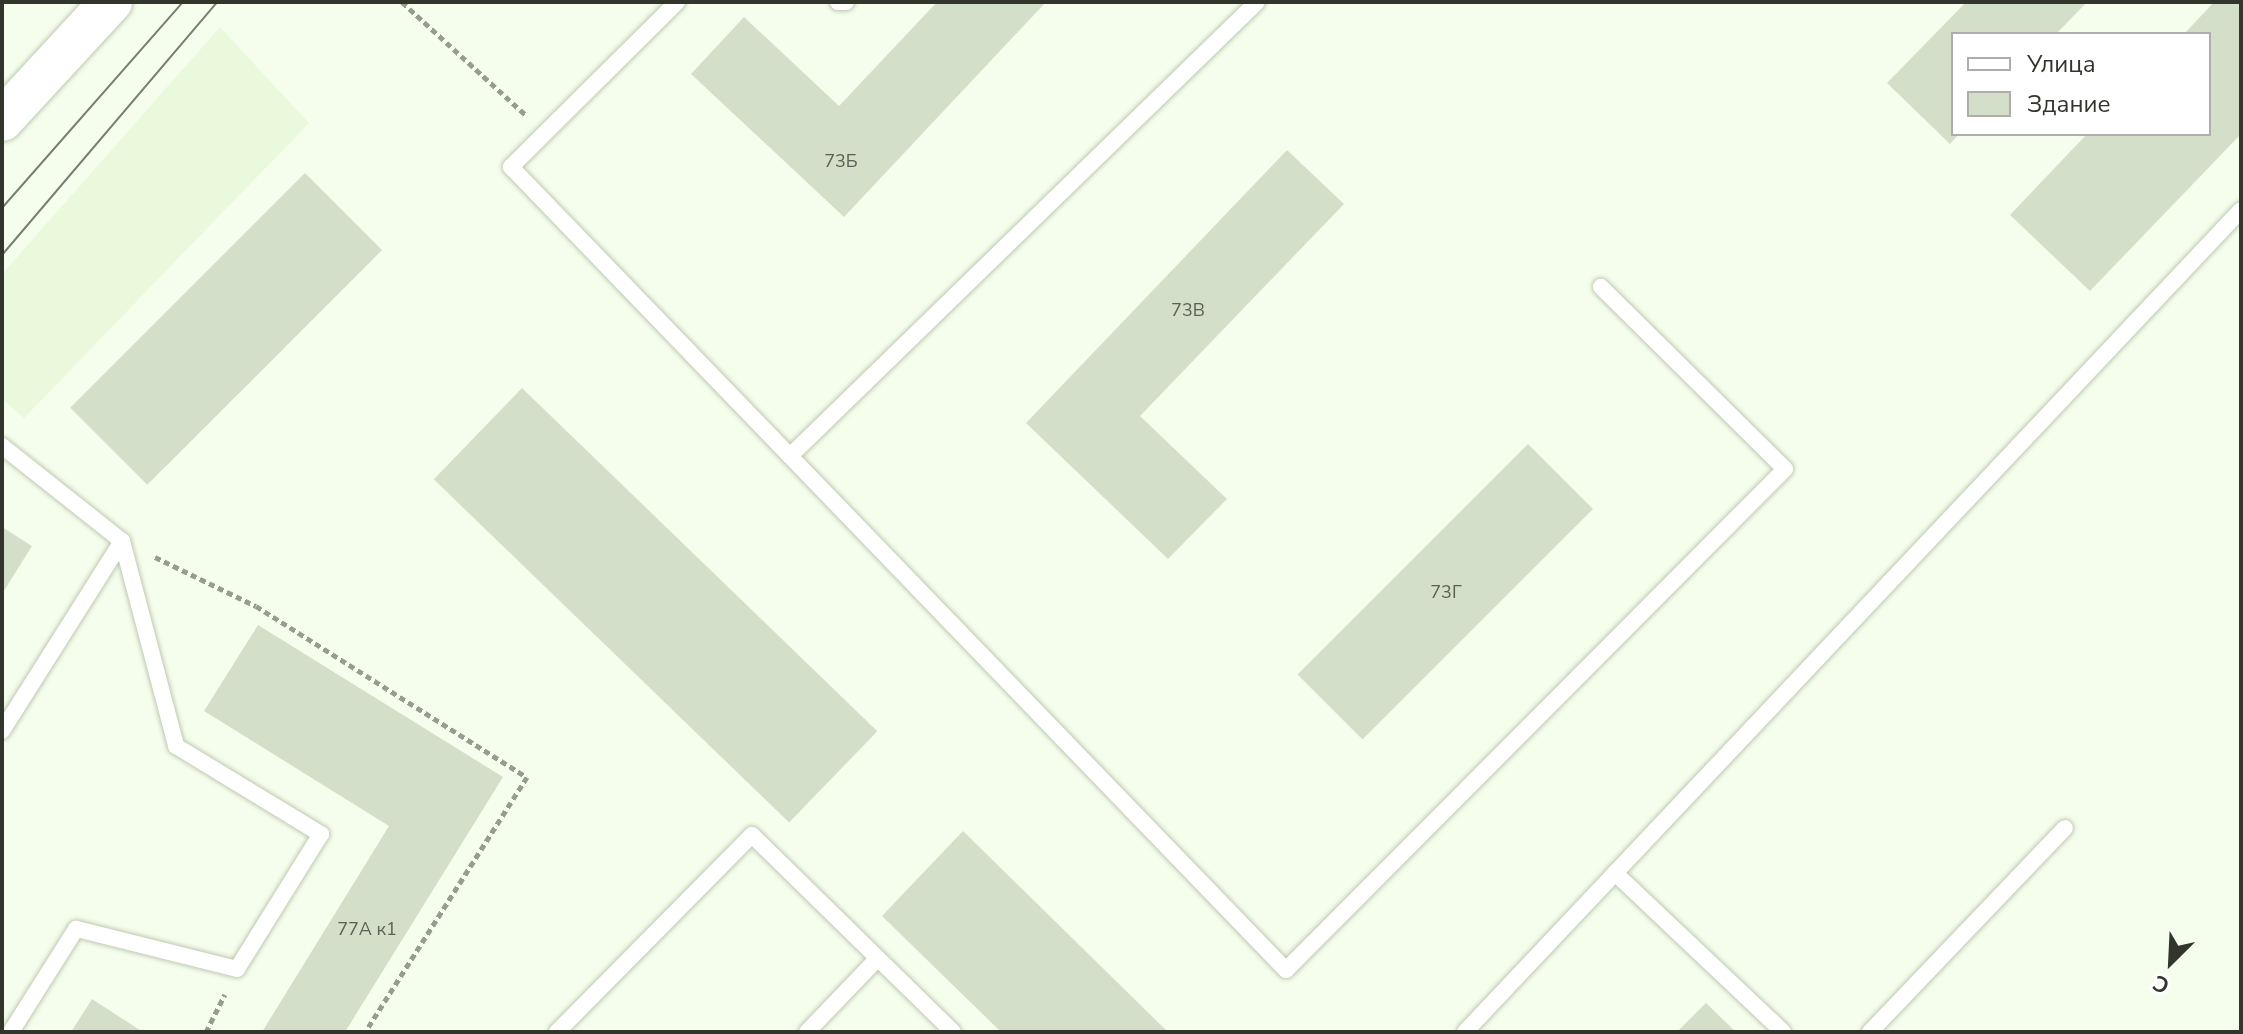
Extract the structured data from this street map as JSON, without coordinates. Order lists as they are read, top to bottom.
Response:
{
  "house_numbers": [
    "73Б",
    "73В",
    "73Г",
    "77А к1"
  ],
  "legend": ["Улица", "Здание"],
  "north": "bottom left"
}
